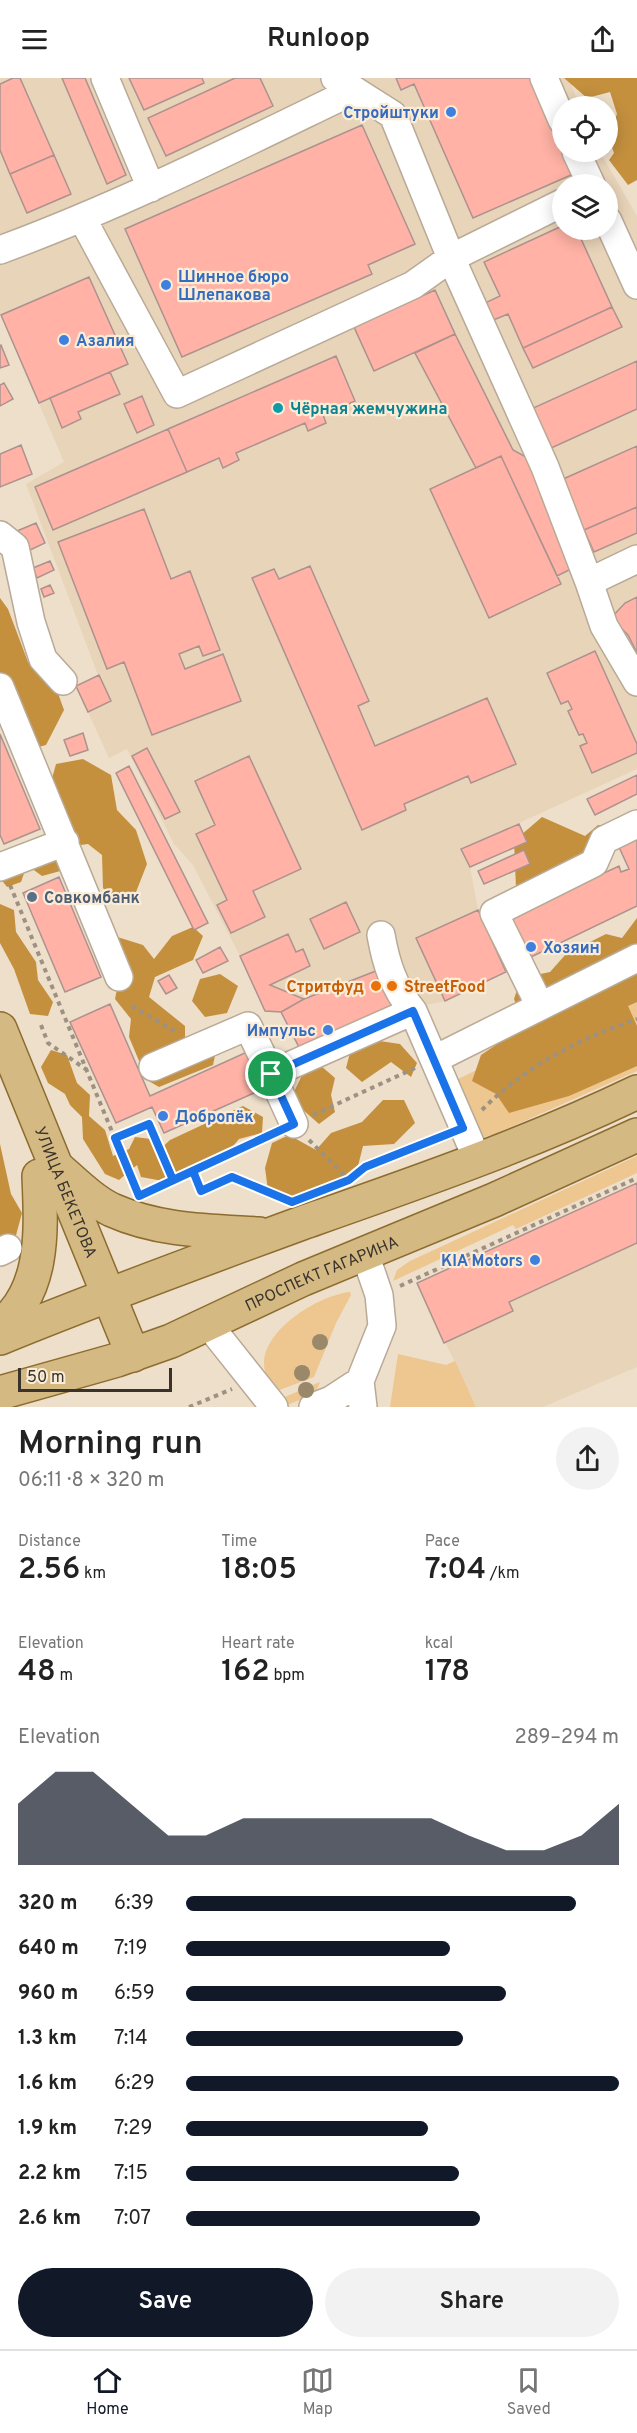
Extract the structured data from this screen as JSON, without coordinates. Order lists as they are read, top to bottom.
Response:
{
  "streets": {
    "main road": ["УЛИЦА БЕКЕТОВА", "ПРОСПЕКТ ГАГАРИНА"]
  },
  "crossings": [
    ["УЛИЦА БЕКЕТОВА", "ПРОСПЕКТ ГАГАРИНА"]
  ],
  "places": [
    "Стройштуки",
    "Шинное бюро Шлепакова",
    "Азалия",
    "Чёрная жемчужина",
    "Совкомбанк",
    "Хозяин",
    "Стритфуд",
    "StreetFood",
    "Импульс",
    "Добропёк",
    "KIA Motors"
  ],
  "scale_bar": "50 m",
  "page": {
    "header": "Runloop",
    "scale": "50 m",
    "heading": ["Morning run", "06:11 · 8 × 320 m"],
    "stats": [
      ["Distance", "2.56 km"],
      ["Time", "18:05"],
      ["Pace", "7:04 /km"],
      ["Elevation", "48 m"],
      ["Heart rate", "162 bpm"],
      ["kcal", "178"]
    ],
    "chart": ["Elevation", "289–294 m"],
    "list": [
      {
        "name": "320 m",
        "note": "6:39"
      },
      {
        "name": "640 m",
        "note": "7:19"
      },
      {
        "name": "960 m",
        "note": "6:59"
      },
      {
        "name": "1.3 km",
        "note": "7:14"
      },
      {
        "name": "1.6 km",
        "note": "6:29"
      },
      {
        "name": "1.9 km",
        "note": "7:29"
      },
      {
        "name": "2.2 km",
        "note": "7:15"
      },
      {
        "name": "2.6 km",
        "note": "7:07"
      }
    ],
    "buttons": ["Save", "Share"],
    "tabs": ["Home", "Map", "Saved"]
  }
}
